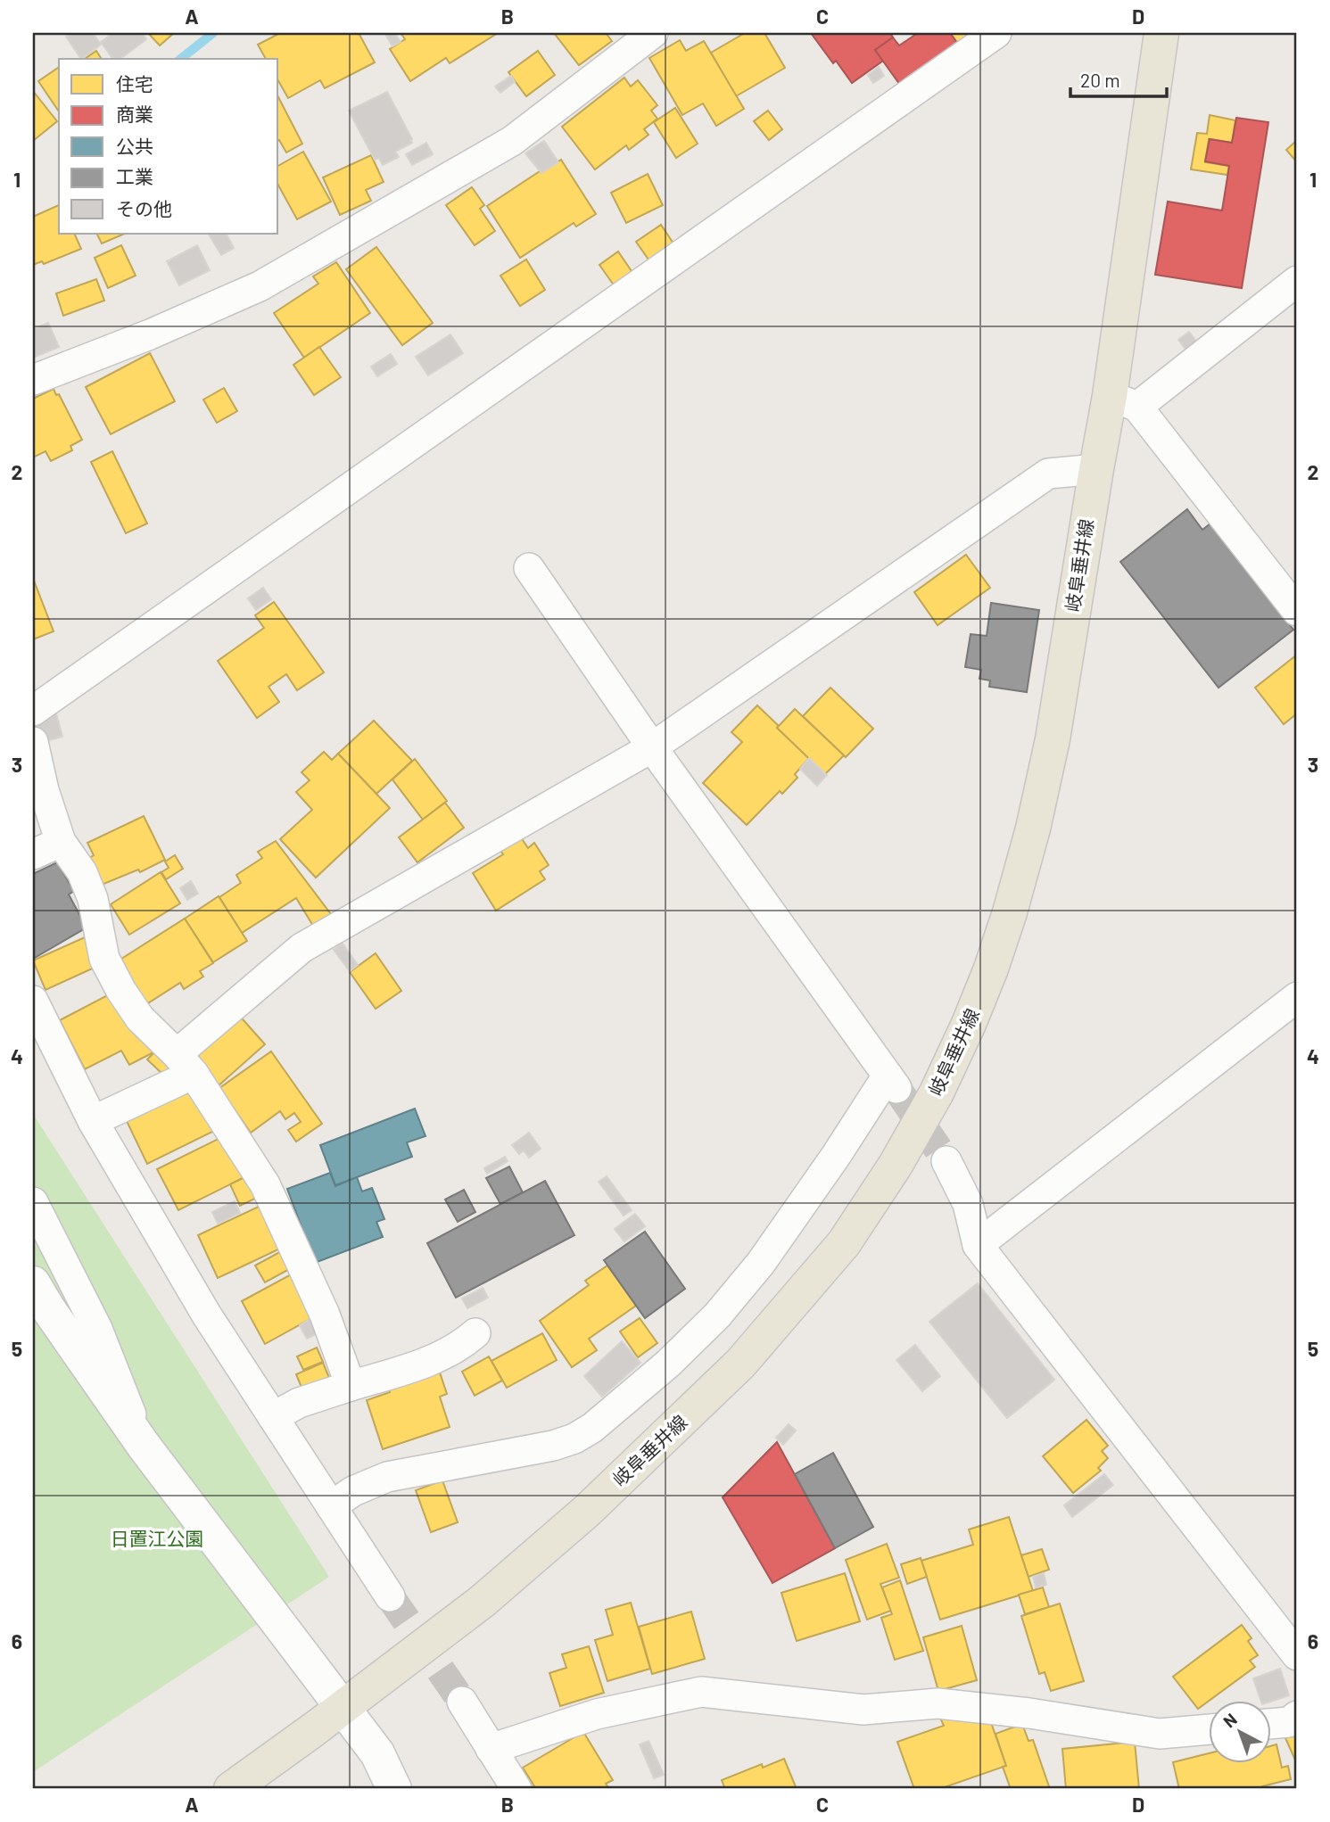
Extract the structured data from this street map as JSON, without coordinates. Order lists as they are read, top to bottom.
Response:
{
  "streets": {
    "main road": ["岐阜垂井線"]
  },
  "parks": ["日置江公園"],
  "legend": [
    "住宅",
    "商業",
    "公共",
    "工業",
    "その他"
  ],
  "scale_bar": "20 m",
  "north": "top left",
  "grid": {
    "columns": [
      "A",
      "B",
      "C",
      "D"
    ],
    "rows": [
      "1",
      "2",
      "3",
      "4",
      "5",
      "6"
    ]
  }
}
